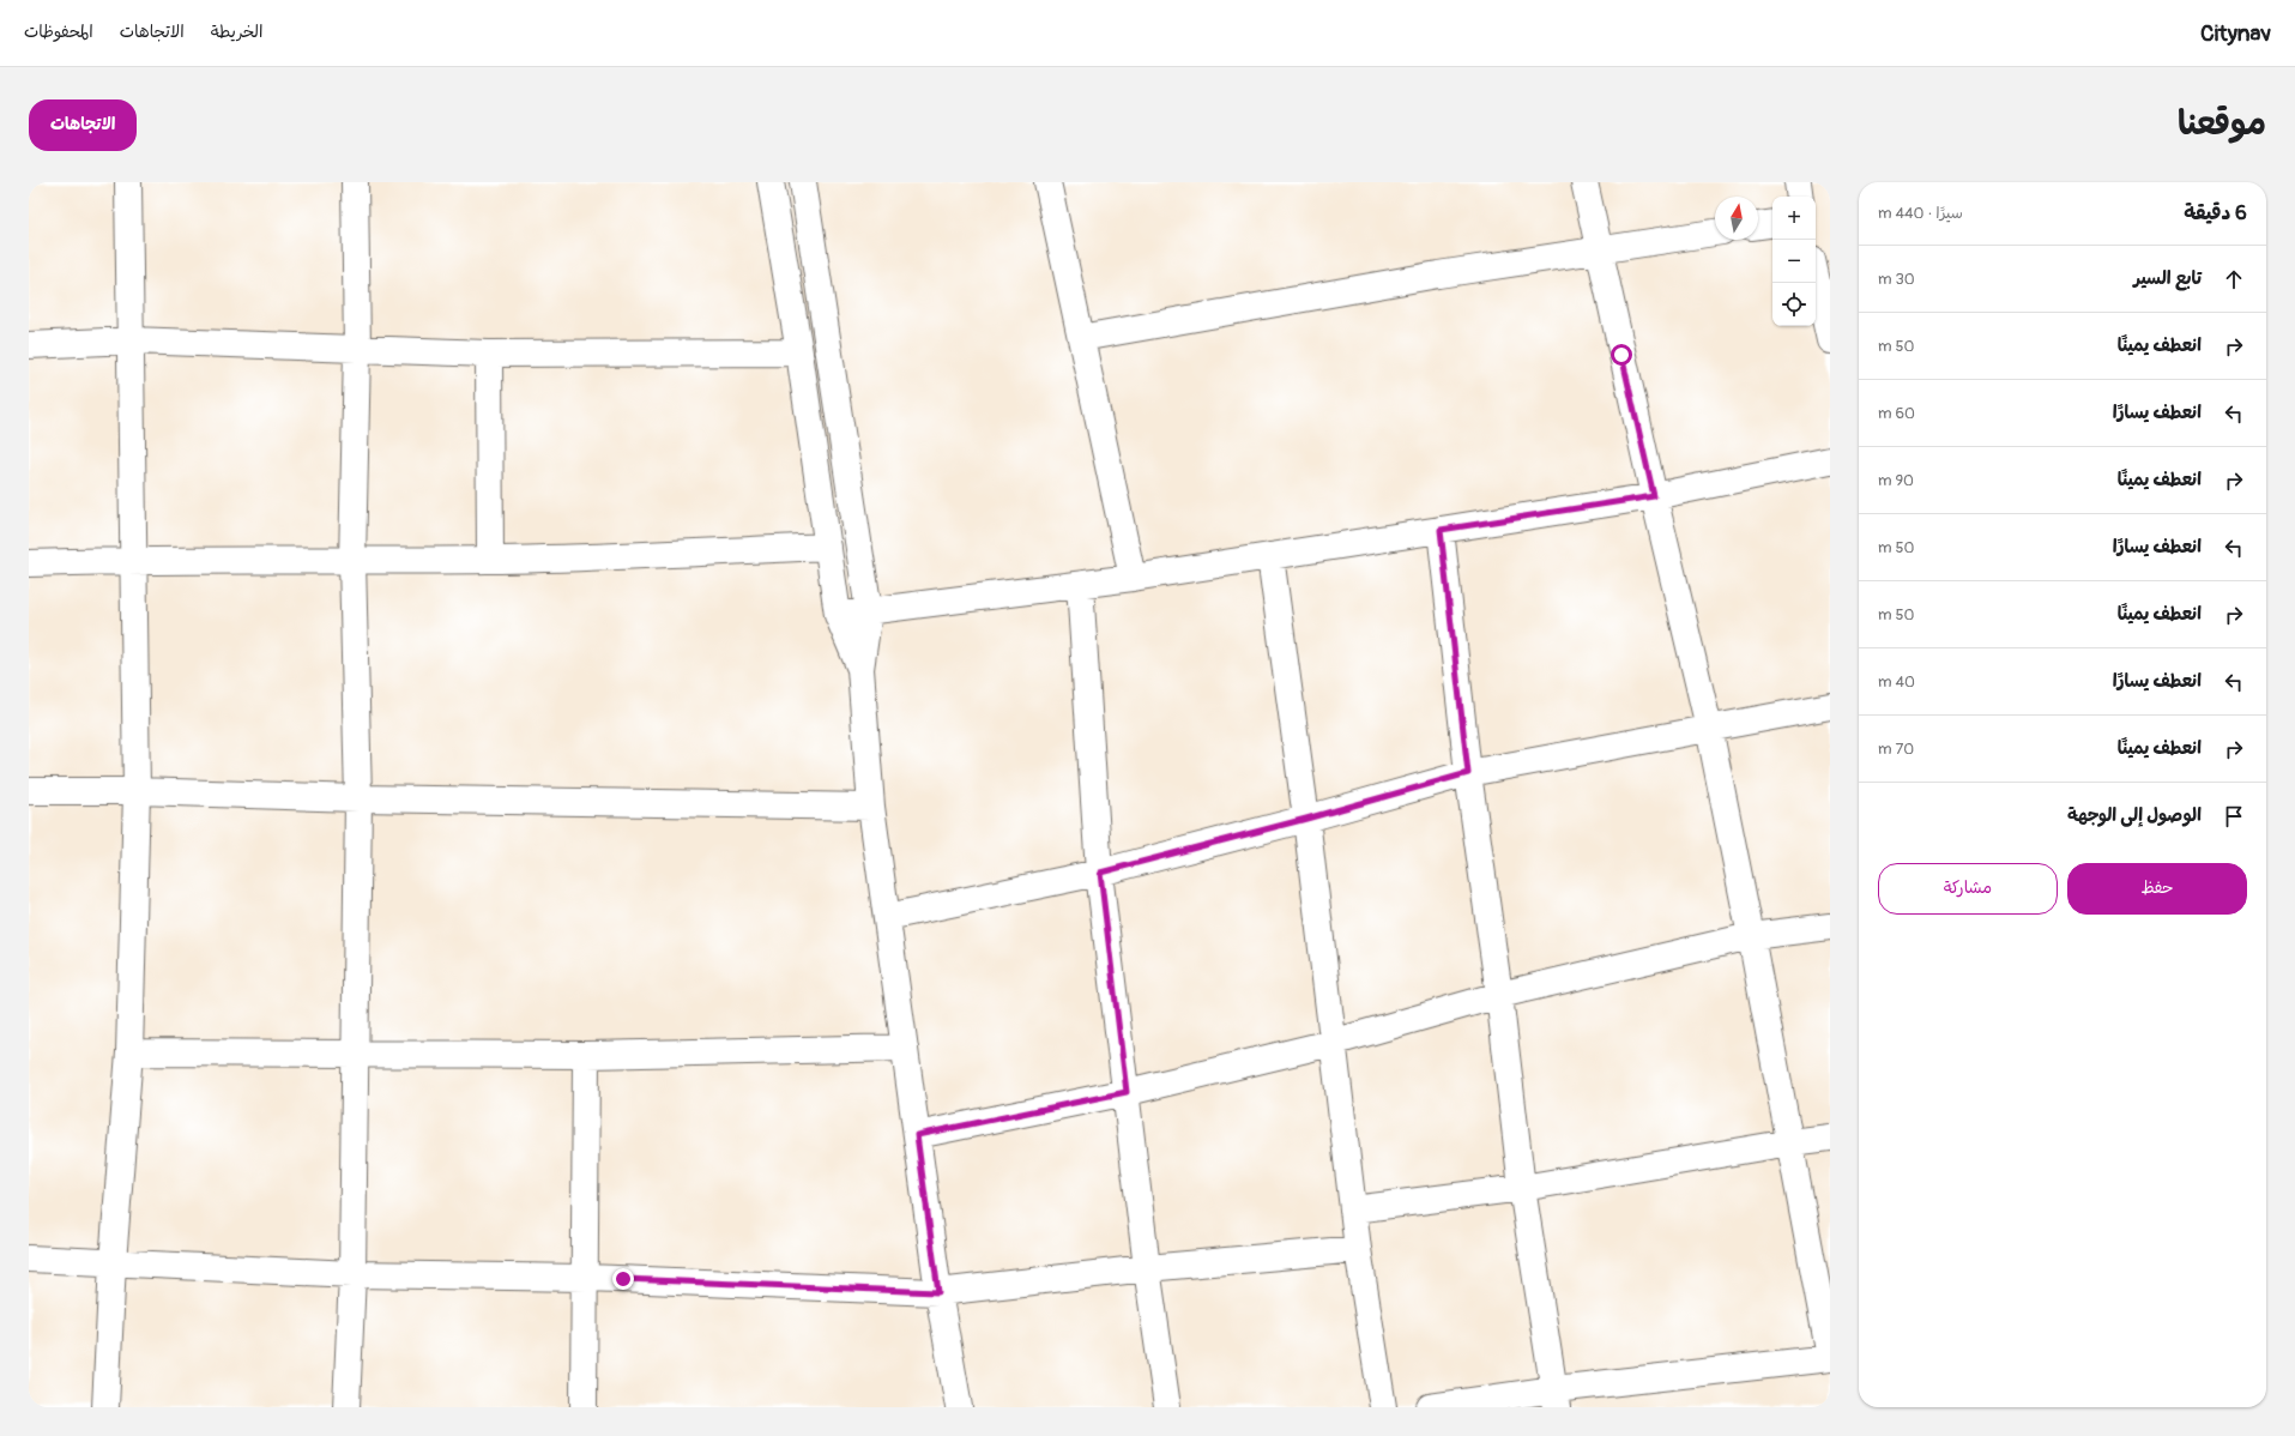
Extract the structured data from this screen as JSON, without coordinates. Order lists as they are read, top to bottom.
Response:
{
  "north": "top",
  "page": {
    "header": "Citynav",
    "nav": ["الخريطة", "الاتجاهات", "المحفوظات"],
    "title": "موقعنا",
    "buttons": [
      "الاتجاهات",
      ["حفظ", "مشاركة"]
    ],
    "heading": ["6 دقيقة", "سيرًا · 440 m"],
    "map_buttons": ["+", "−"],
    "list": [
      ["تابع السير", "30 m"],
      ["انعطف يمينًا", "50 m"],
      ["انعطف يسارًا", "60 m"],
      ["انعطف يمينًا", "90 m"],
      ["انعطف يسارًا", "50 m"],
      ["انعطف يمينًا", "50 m"],
      ["انعطف يسارًا", "40 m"],
      ["انعطف يمينًا", "70 m"],
      "الوصول إلى الوجهة"
    ]
  }
}
